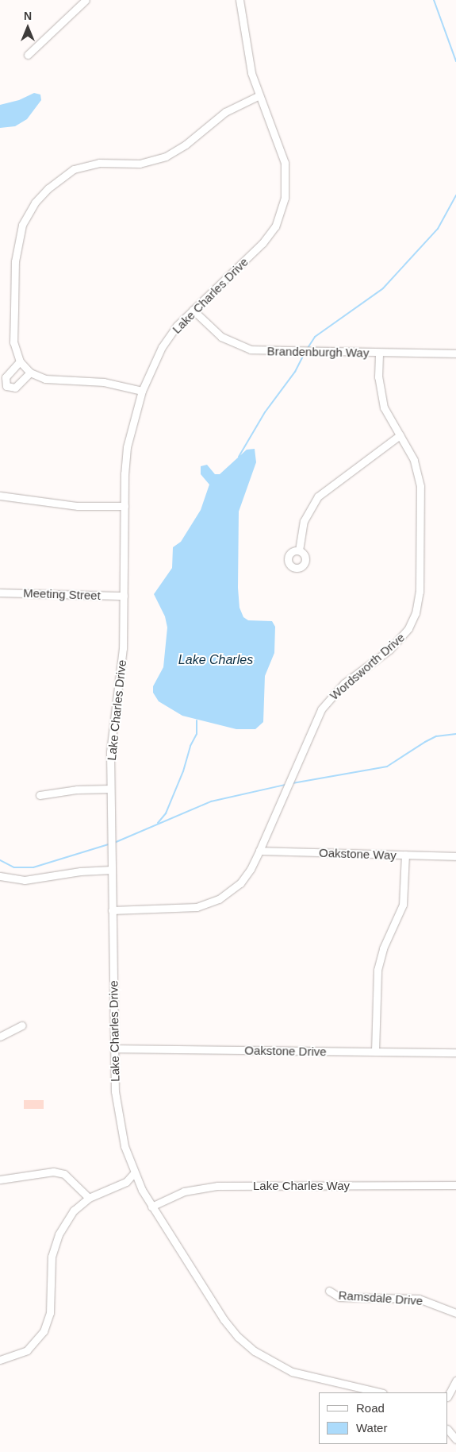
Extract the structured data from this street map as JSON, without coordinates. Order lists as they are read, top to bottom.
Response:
{
  "streets": {
    "street": [
      "Lake Charles Drive",
      "Brandenburgh Way",
      "Meeting Street",
      "Wordsworth Drive",
      "Oakstone Way",
      "Oakstone Drive",
      "Lake Charles Way",
      "Ramsdale Drive"
    ]
  },
  "crossings": [
    ["Lake Charles Drive", "Brandenburgh Way"],
    ["Lake Charles Drive", "Meeting Street"],
    ["Lake Charles Drive", "Wordsworth Drive"],
    ["Lake Charles Drive", "Oakstone Drive"],
    ["Lake Charles Drive", "Lake Charles Way"],
    ["Brandenburgh Way", "Wordsworth Drive"],
    ["Wordsworth Drive", "Oakstone Way"]
  ],
  "water": ["Lake Charles"],
  "legend": ["Road", "Water"],
  "north": "top"
}
